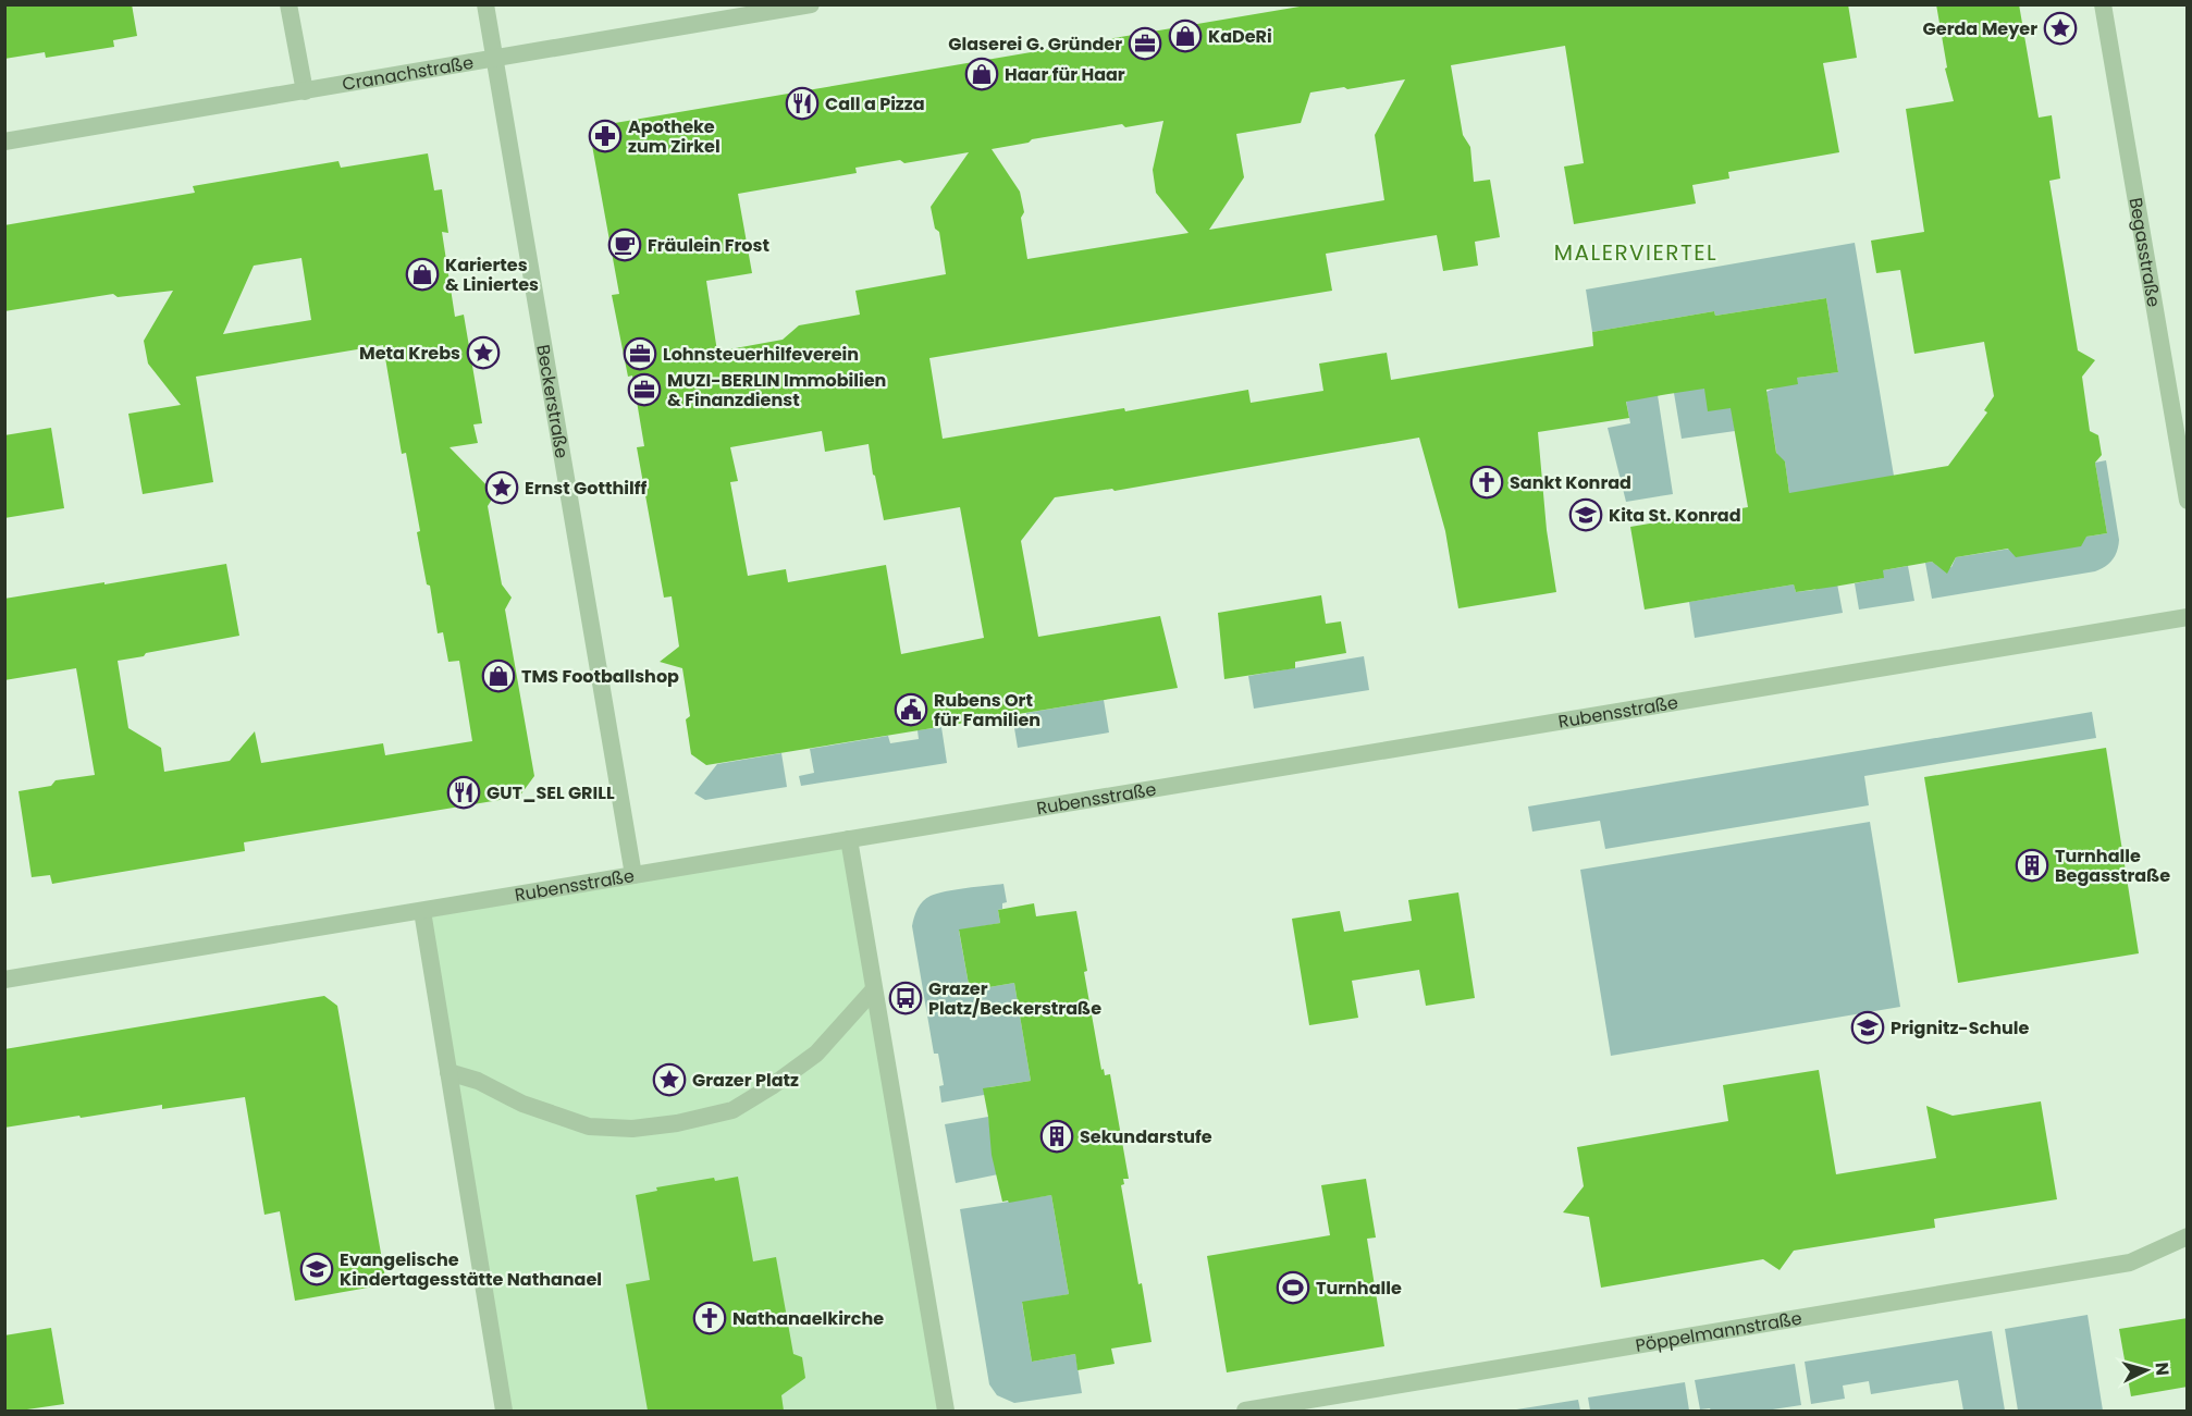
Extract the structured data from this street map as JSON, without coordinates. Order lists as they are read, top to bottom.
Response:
{
  "streets": {
    "street": [
      "Cranachstraße",
      "Begasstraße",
      "Beckerstraße",
      "Rubensstraße",
      "Pöppelmannstraße"
    ]
  },
  "crossings": [
    ["Cranachstraße", "Beckerstraße"],
    ["Beckerstraße", "Rubensstraße"]
  ],
  "districts": ["MALERVIERTEL"],
  "places": {
    "place": [
      "Gerda Meyer",
      "Meta Krebs",
      "Ernst Gotthilff",
      "Grazer Platz"
    ],
    "shop": [
      "KaDeRi",
      "Haar für Haar",
      "Kariertes & Liniertes",
      "TMS Footballshop"
    ],
    "office": ["Glaserei G. Gründer", "Lohnsteuerhilfeverein", "MUZI-BERLIN Immobilien & Finanzdienst"],
    "restaurant": ["Call a Pizza", "GUT_SEL GRILL"],
    "pharmacy": ["Apotheke zum Zirkel"],
    "cafe": ["Fräulein Frost"],
    "church": ["Sankt Konrad", "Nathanaelkirche"],
    "school or university": ["Kita St. Konrad", "Prignitz-Schule", "Evangelische Kindertagesstätte Nathanael"],
    "public building": ["Rubens Ort für Familien"],
    "building": ["Turnhalle Begasstraße", "Sekundarstufe"],
    "bus stop": ["Grazer Platz/Beckerstraße"],
    "sports": ["Turnhalle"]
  },
  "north": "right"
}
